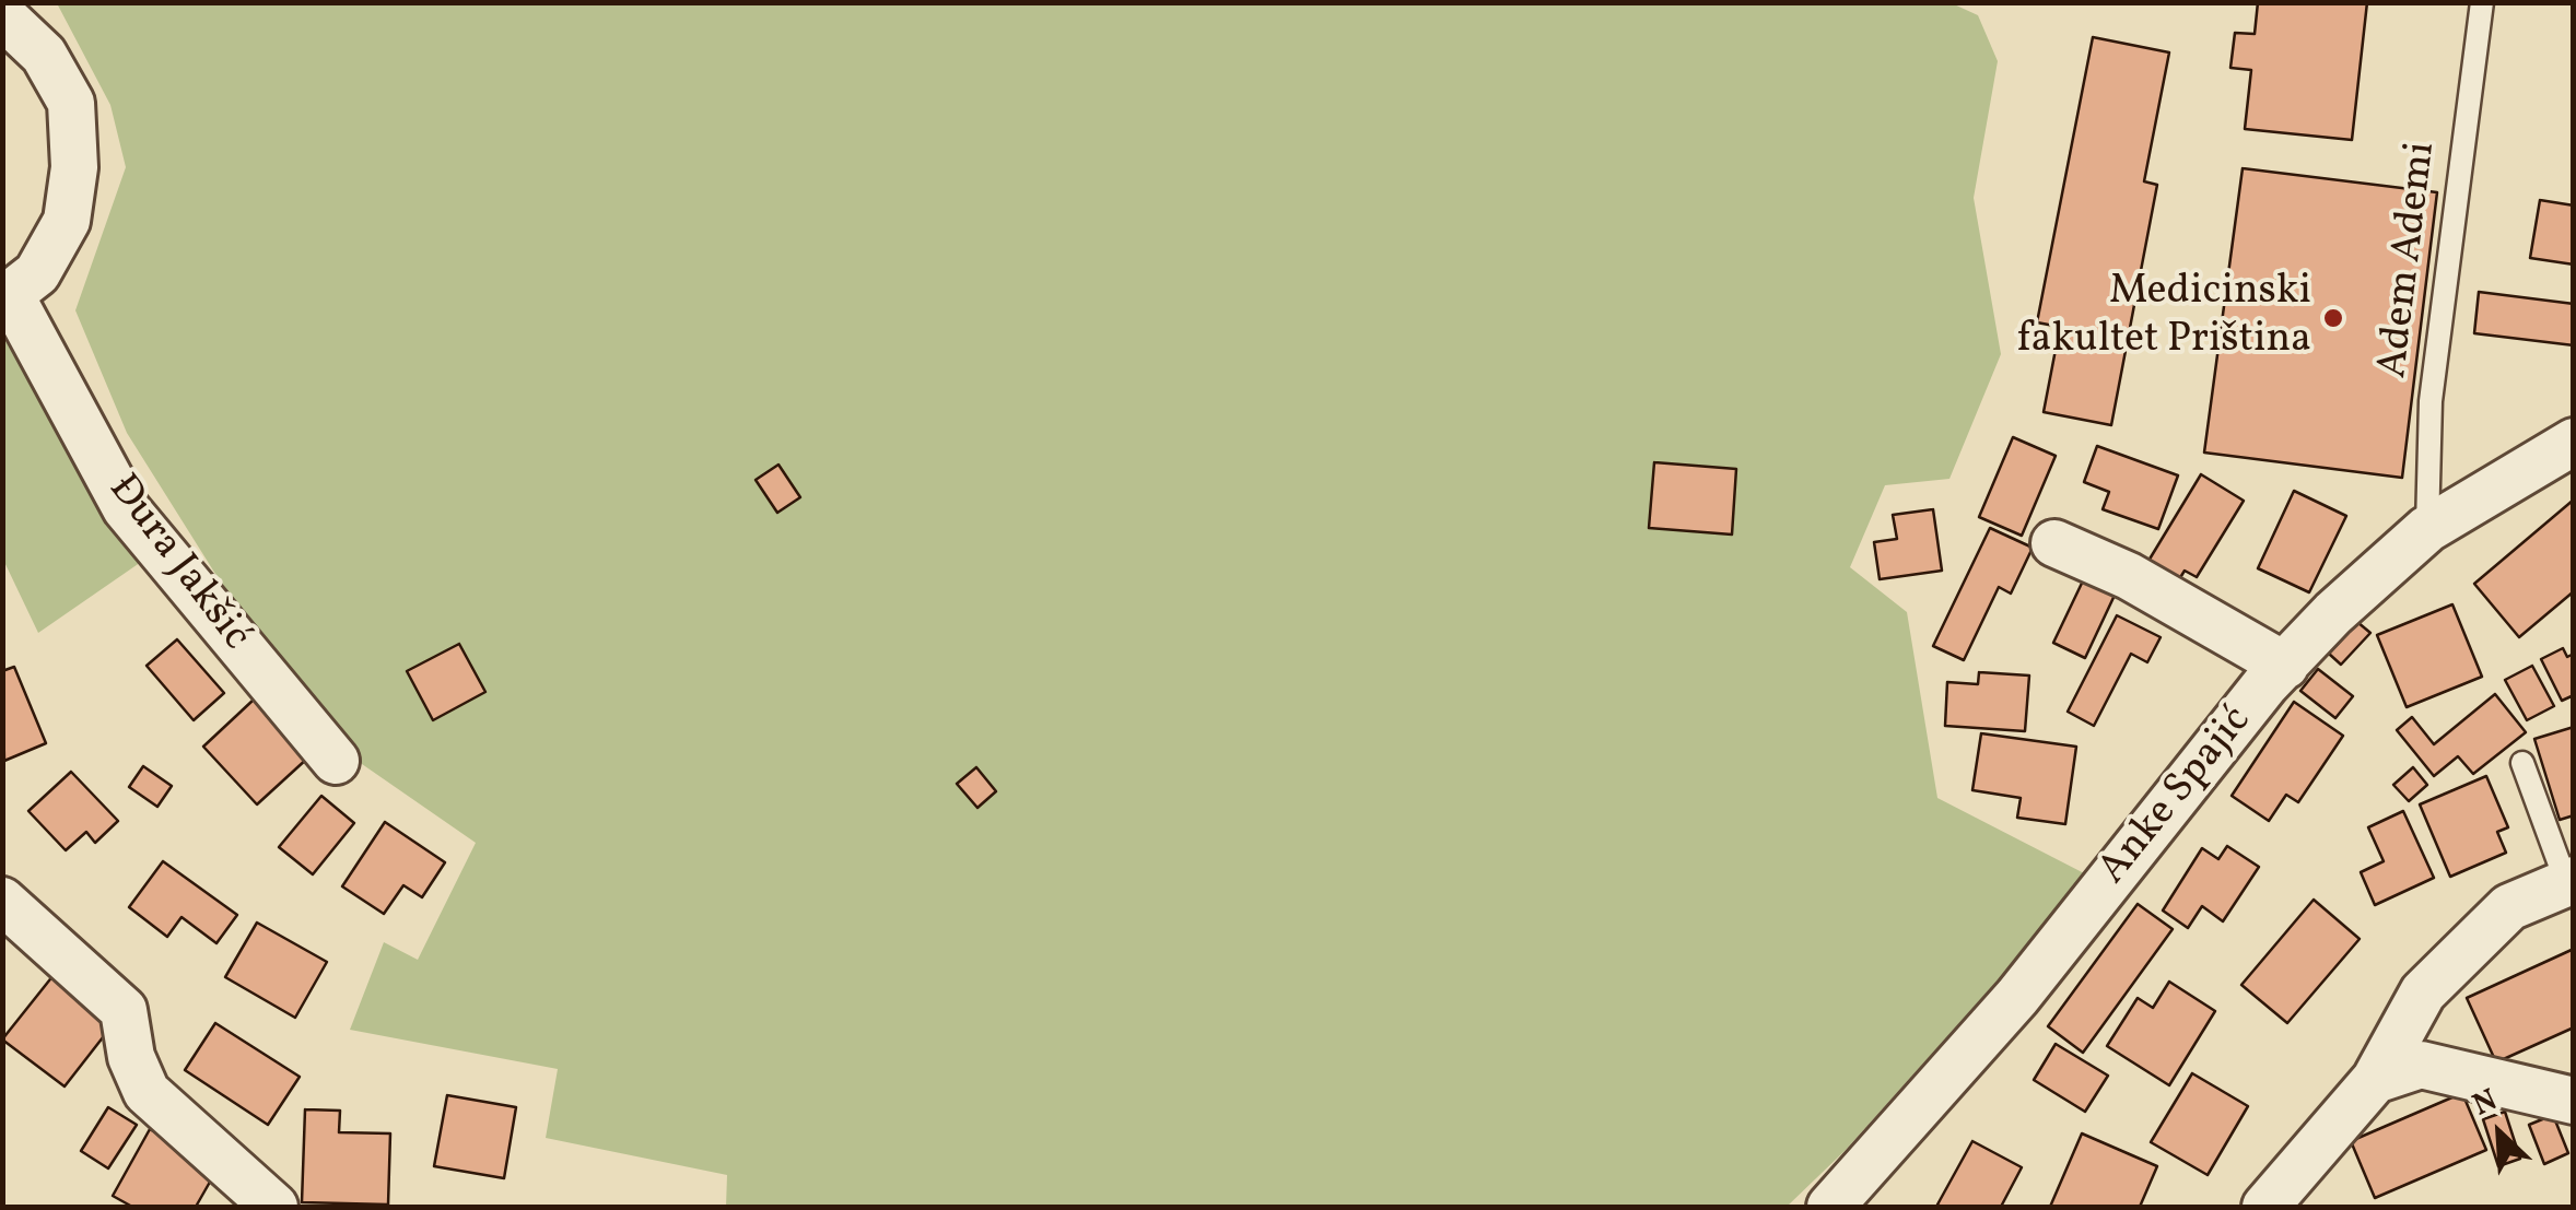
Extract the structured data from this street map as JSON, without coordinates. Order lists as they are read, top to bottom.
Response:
{
  "streets": {
    "street": ["Ðura Jakšić", "Anke Spajić"],
    "lane": ["Adem Ademi"]
  },
  "crossings": [
    ["Adem Ademi", "Anke Spajić"]
  ],
  "places": ["Medicinski fakultet Priština"],
  "north": "top left"
}
